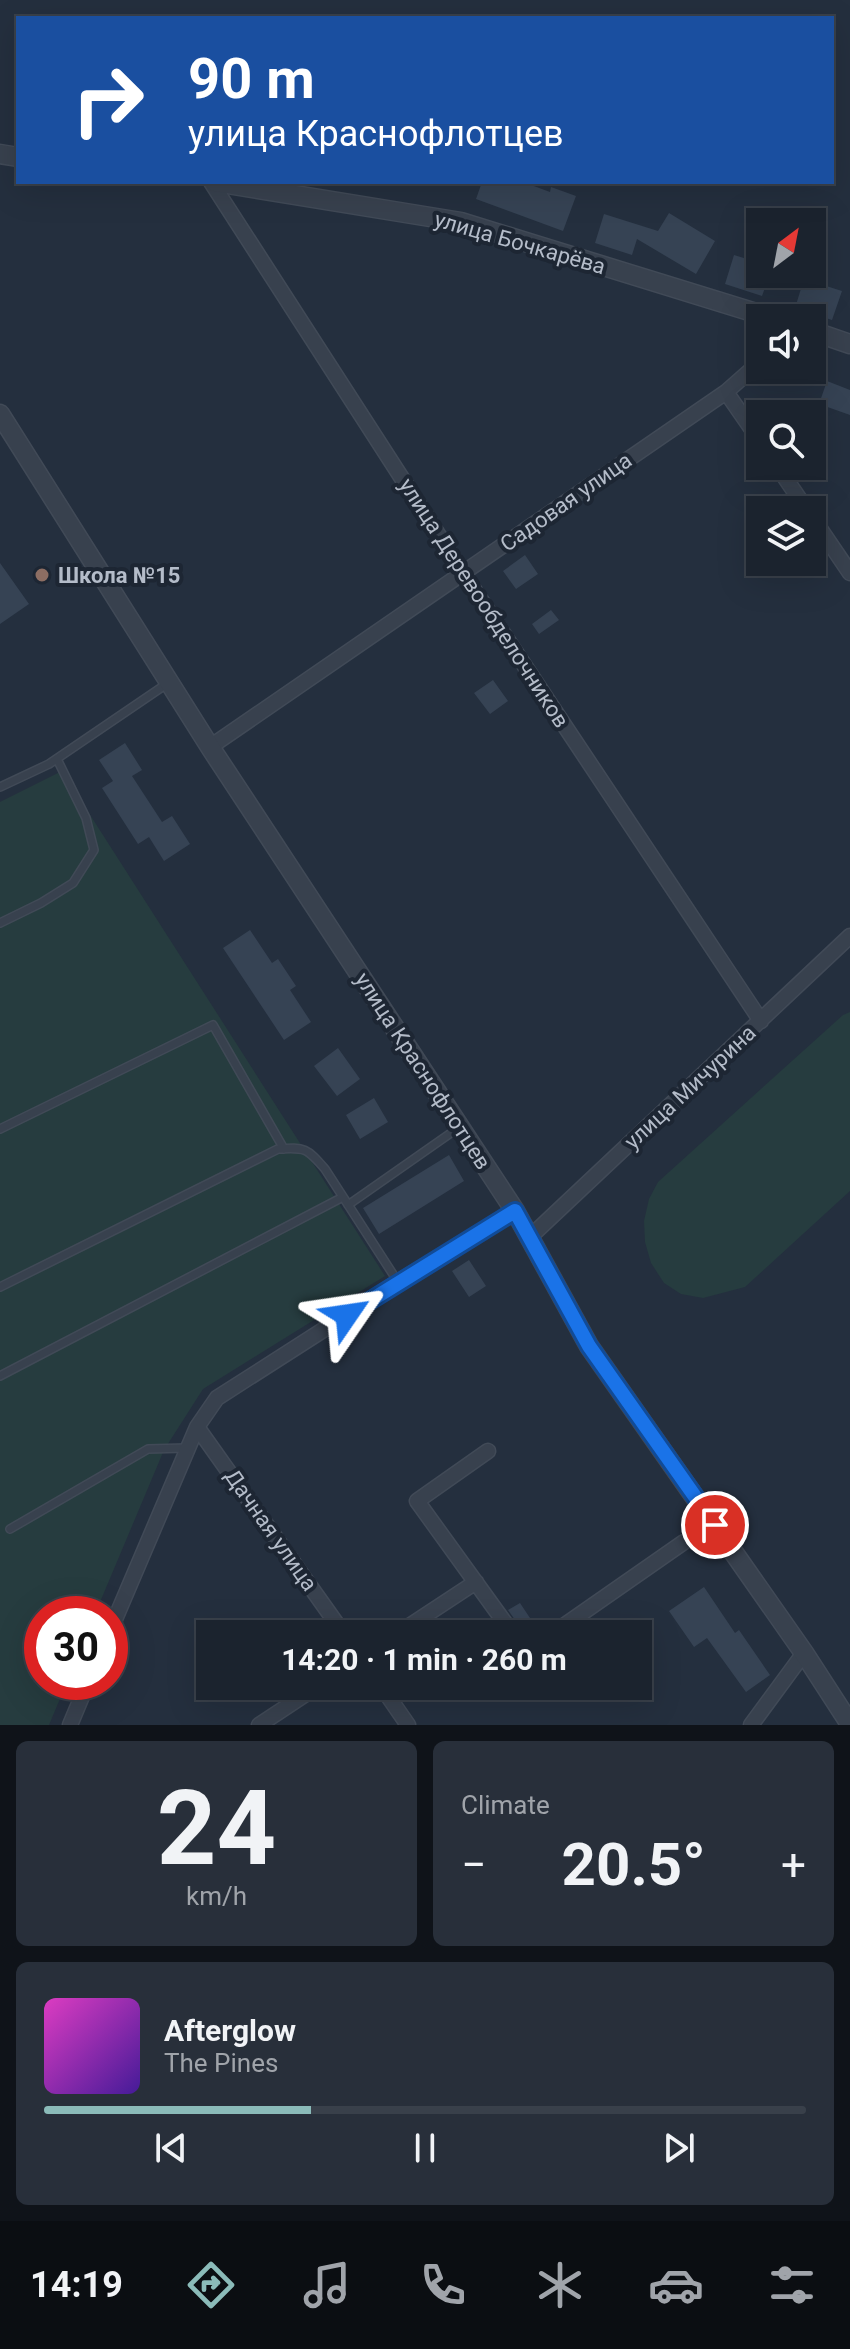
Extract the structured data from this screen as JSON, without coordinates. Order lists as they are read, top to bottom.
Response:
{
  "streets": {
    "street": [
      "улица Бочкарёва",
      "Садовая улица",
      "улица Деревообделочников",
      "улица Краснофлотцев",
      "улица Мичурина",
      "Дачная улица"
    ]
  },
  "crossings": [
    ["Садовая улица", "улица Деревообделочников"],
    ["Садовая улица", "улица Краснофлотцев"],
    ["улица Деревообделочников", "улица Мичурина"],
    ["улица Краснофлотцев", "улица Мичурина"]
  ],
  "places": ["Школа №15"],
  "north": "top right",
  "page": {
    "turn": ["90 m", "улица Краснофлотцев"],
    "limit": "30",
    "trip": "14:20 · 1 min · 260 m",
    "tile": [
      ["24", "km/h"],
      "Climate"
    ],
    "heat": ["−", "20.5°", "+"],
    "song": ["Afterglow", "The Pines"],
    "tabs": "14:19"
  }
}
